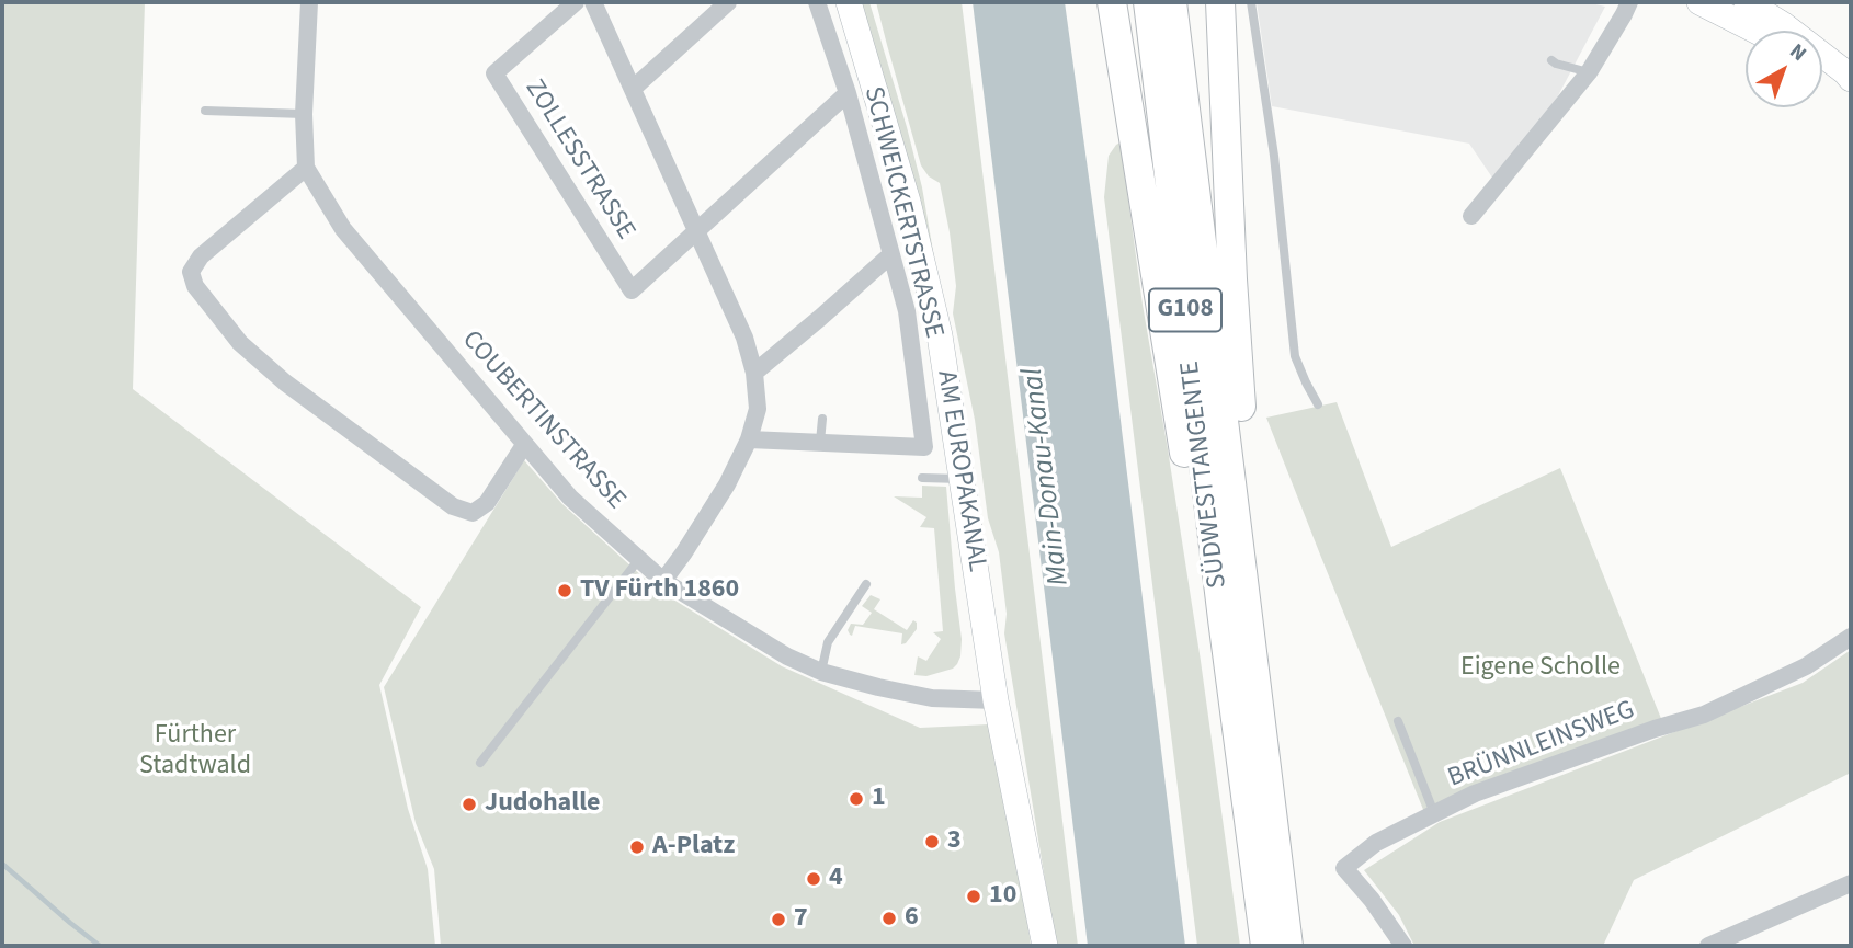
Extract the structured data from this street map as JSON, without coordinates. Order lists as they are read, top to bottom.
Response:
{
  "streets": {
    "highway": ["G108", "SÜDWESTTANGENTE"],
    "main road": ["AM EUROPAKANAL"],
    "street": [
      "ZOLLESSTRASSE",
      "SCHWEICKERTSTRASSE",
      "COUBERTINSTRASSE",
      "BRÜNNLEINSWEG"
    ]
  },
  "crossings": [
    ["COUBERTINSTRASSE", "AM EUROPAKANAL"]
  ],
  "water": ["Main-Donau-Kanal"],
  "parks": ["Eigene Scholle", "Fürther Stadtwald"],
  "places": [
    "TV Fürth 1860",
    "1",
    "Judohalle",
    "3",
    "A-Platz",
    "4",
    "10",
    "6",
    "7"
  ],
  "north": "top right"
}
